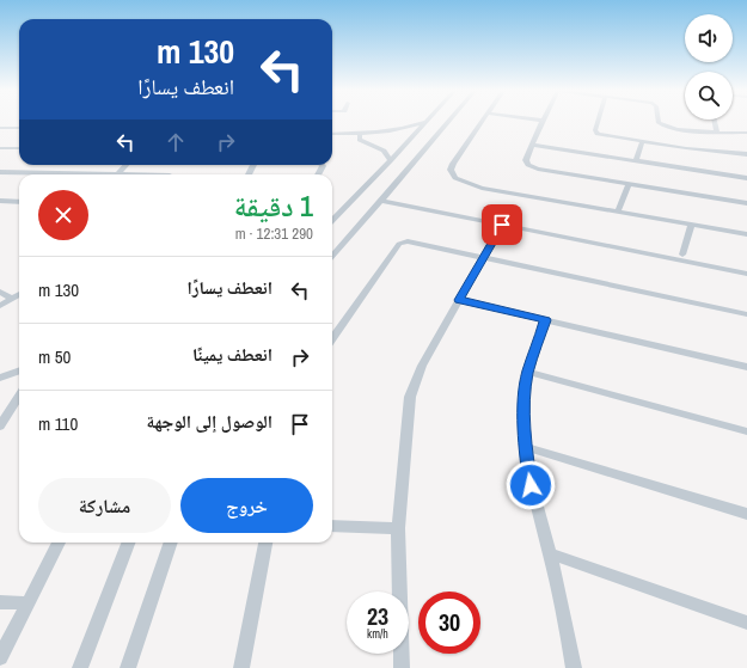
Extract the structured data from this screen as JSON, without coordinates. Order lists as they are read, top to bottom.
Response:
{
  "page": {
    "turn": ["130 m", "انعطف يسارًا"],
    "heading": ["1 دقيقة", "290 m · 12:31"],
    "list": [
      {
        "name": "انعطف يسارًا",
        "value": "130 m"
      },
      {
        "name": "انعطف يمينًا",
        "value": "50 m"
      },
      {
        "name": "الوصول إلى الوجهة",
        "value": "110 m"
      }
    ],
    "buttons": ["خروج", "مشاركة"],
    "speed": "23 km/h",
    "limit": "30"
  }
}
